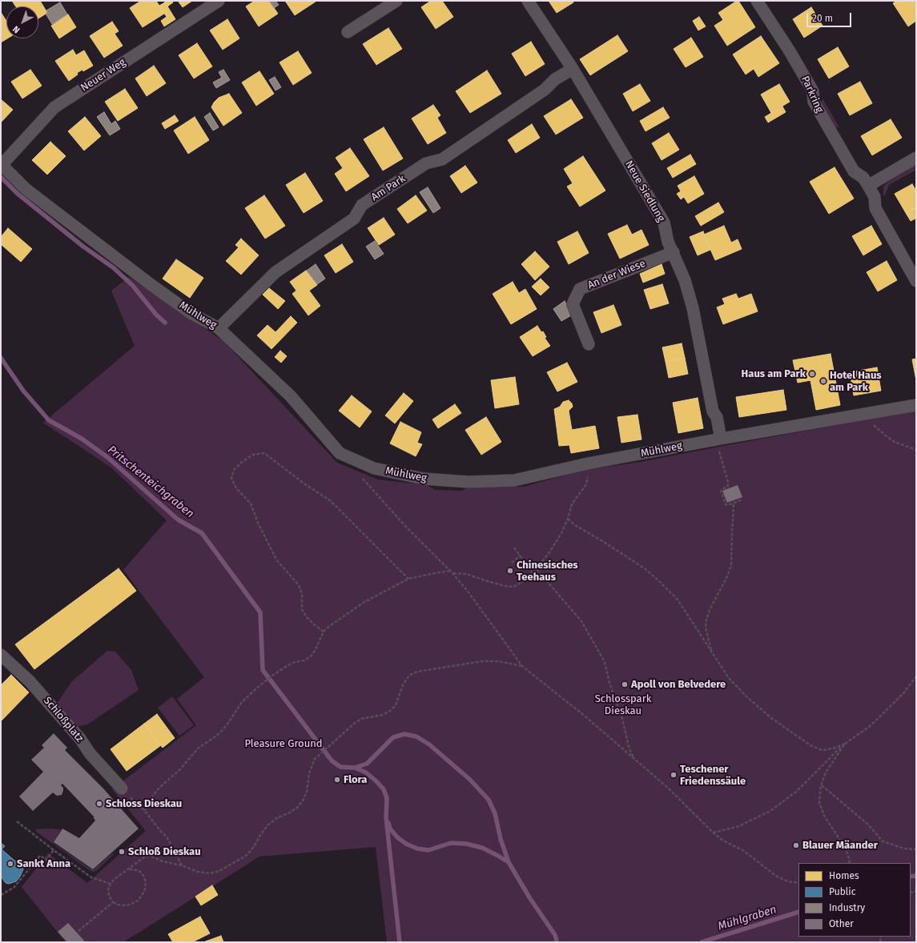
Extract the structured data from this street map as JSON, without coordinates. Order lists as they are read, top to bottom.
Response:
{
  "streets": {
    "street": [
      "Neuer Weg",
      "Parkring",
      "Am Park",
      "Neue Siedlung",
      "An der Wiese",
      "Mühlweg",
      "Schloßplatz"
    ]
  },
  "crossings": [
    ["Neuer Weg", "Mühlweg"],
    ["Am Park", "Neue Siedlung"],
    ["Am Park", "Mühlweg"],
    ["Neue Siedlung", "An der Wiese"],
    ["Neue Siedlung", "Mühlweg"]
  ],
  "water": ["Pritschenteichgraben", "Mühlgraben"],
  "parks": ["Schlosspark Dieskau", "Pleasure Ground"],
  "places": [
    "Haus am Park",
    "Hotel Haus am Park",
    "Chinesisches Teehaus",
    "Apoll von Belvedere",
    "Teschener Friedenssäule",
    "Flora",
    "Schloss Dieskau",
    "Blauer Mäander",
    "Schloß Dieskau",
    "Sankt Anna"
  ],
  "legend": [
    "Homes",
    "Public",
    "Industry",
    "Other"
  ],
  "scale_bar": "20 m",
  "north": "bottom left"
}
